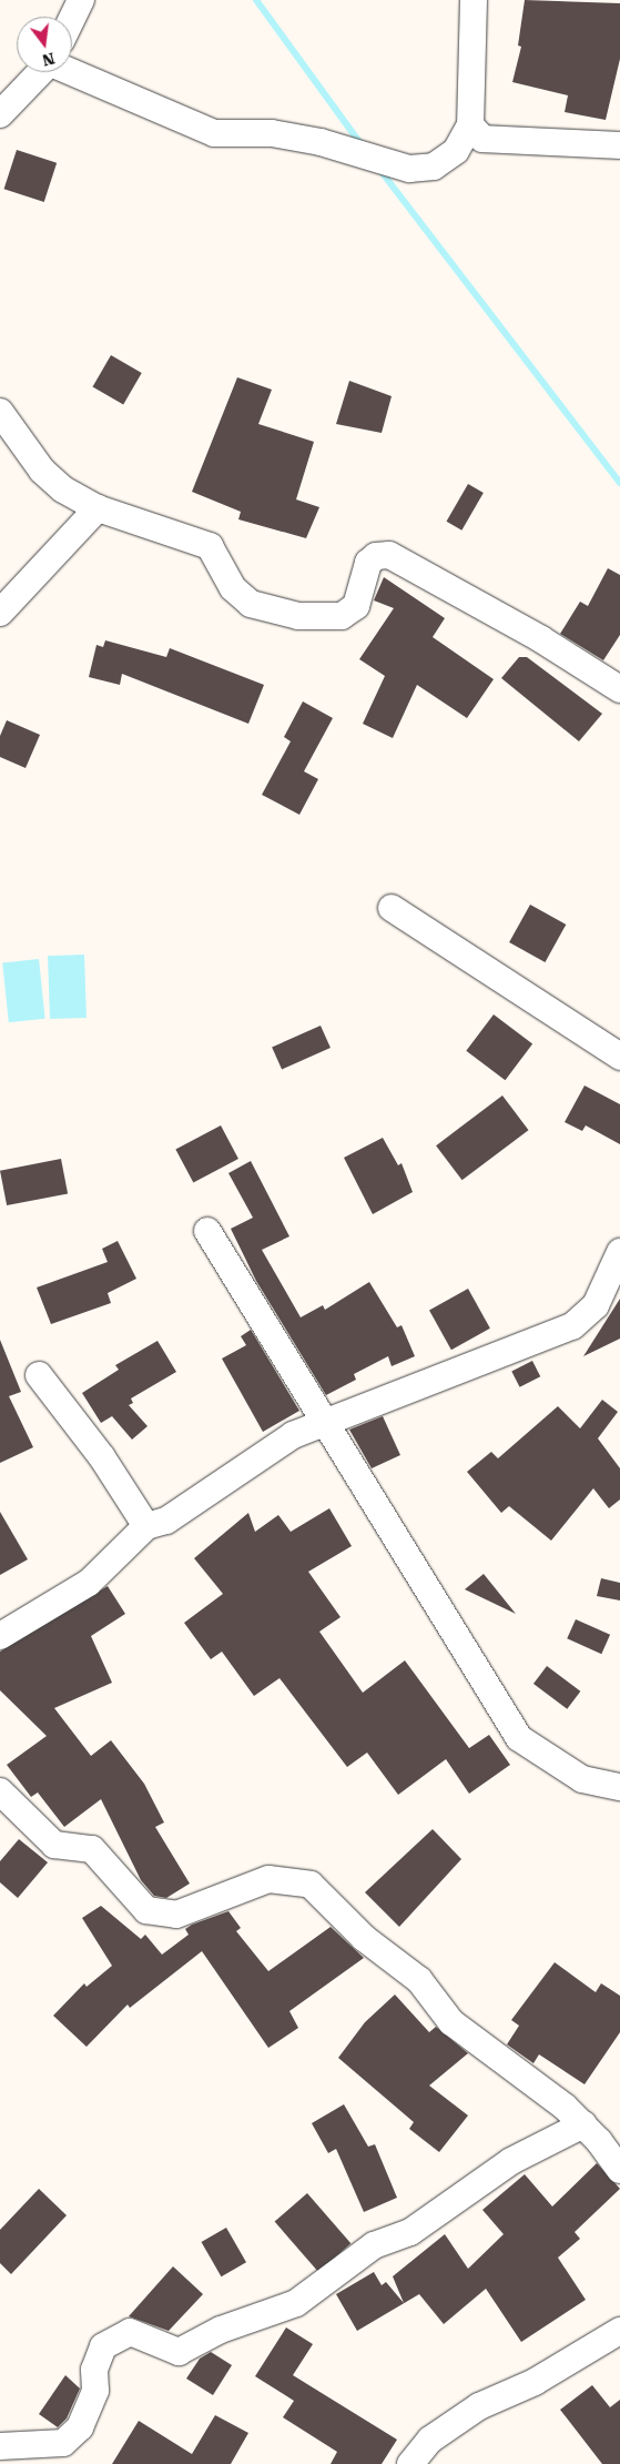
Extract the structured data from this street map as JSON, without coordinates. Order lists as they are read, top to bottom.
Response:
{
  "north": "bottom"
}
